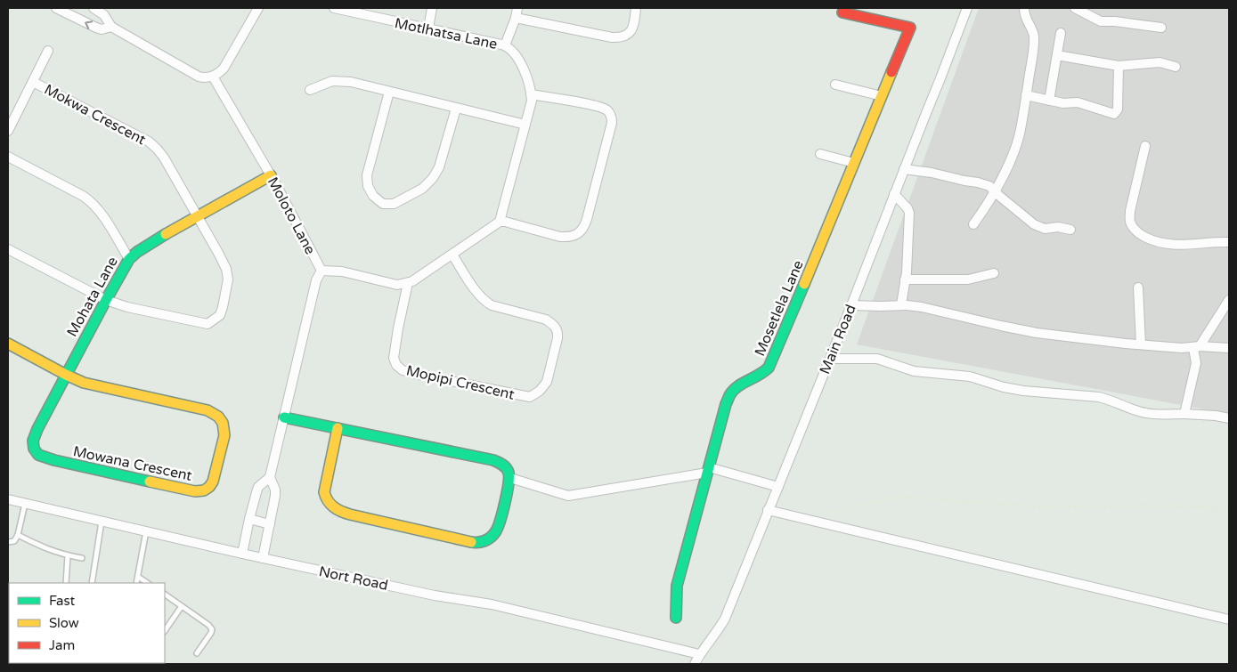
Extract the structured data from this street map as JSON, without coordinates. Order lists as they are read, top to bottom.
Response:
{
  "streets": {
    "street": [
      "Motlhatsa Lane",
      "Mokwa Crescent",
      "Moloto Lane",
      "Mohata Lane",
      "Mosetlela Lane",
      "Main Road",
      "Mopipi Crescent",
      "Mowana Crescent",
      "Nort Road"
    ]
  },
  "crossings": [
    ["Mokwa Crescent", "Mohata Lane"],
    ["Moloto Lane", "Mohata Lane"],
    ["Mohata Lane", "Mowana Crescent"],
    ["Main Road", "Nort Road"]
  ],
  "legend": ["Fast", "Slow", "Jam"]
}
